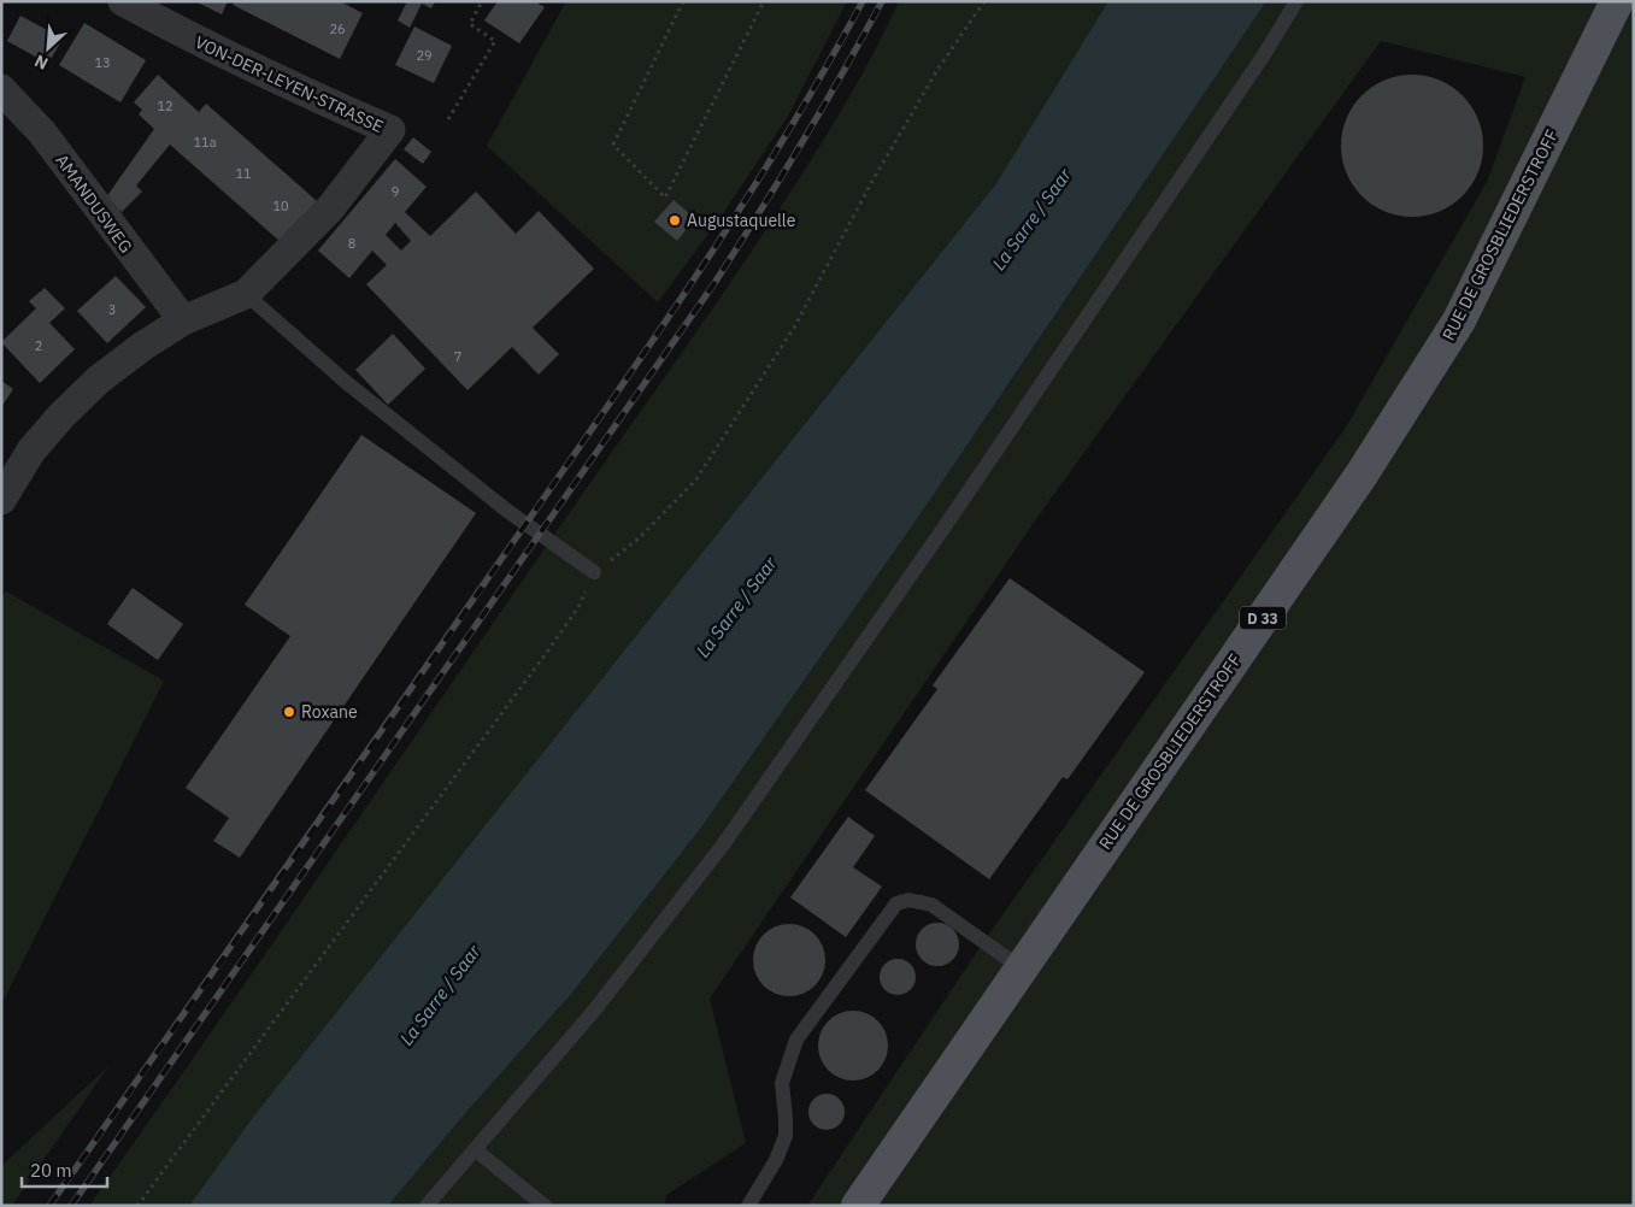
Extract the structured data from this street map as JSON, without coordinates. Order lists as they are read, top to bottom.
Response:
{
  "streets": {
    "main road": ["RUE DE GROSBLIEDERSTROFF", "D 33"],
    "street": ["VON-DER-LEYEN-STRASSE", "AMANDUSWEG"]
  },
  "crossings": [
    ["VON-DER-LEYEN-STRASSE", "AMANDUSWEG"]
  ],
  "water": ["La Sarre / Saar"],
  "places": ["Augustaquelle", "Roxane"],
  "house_numbers": [
    "26",
    "29",
    "13",
    "12",
    "11a",
    "11",
    "9",
    "10",
    "8",
    "3",
    "2",
    "7"
  ],
  "scale_bar": "20 m",
  "north": "bottom left"
}
